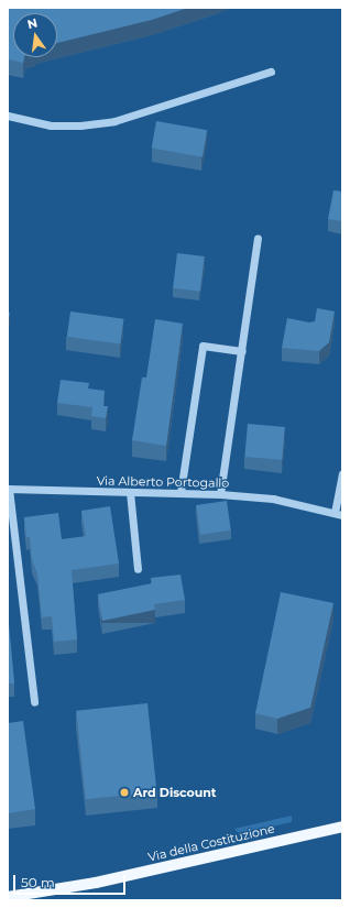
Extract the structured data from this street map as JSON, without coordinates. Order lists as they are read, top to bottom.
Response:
{
  "streets": {
    "main road": ["Via della Costituzione"],
    "street": ["Via Alberto Portogallo"]
  },
  "places": ["Ard Discount"],
  "scale_bar": "50 m",
  "north": "top"
}
